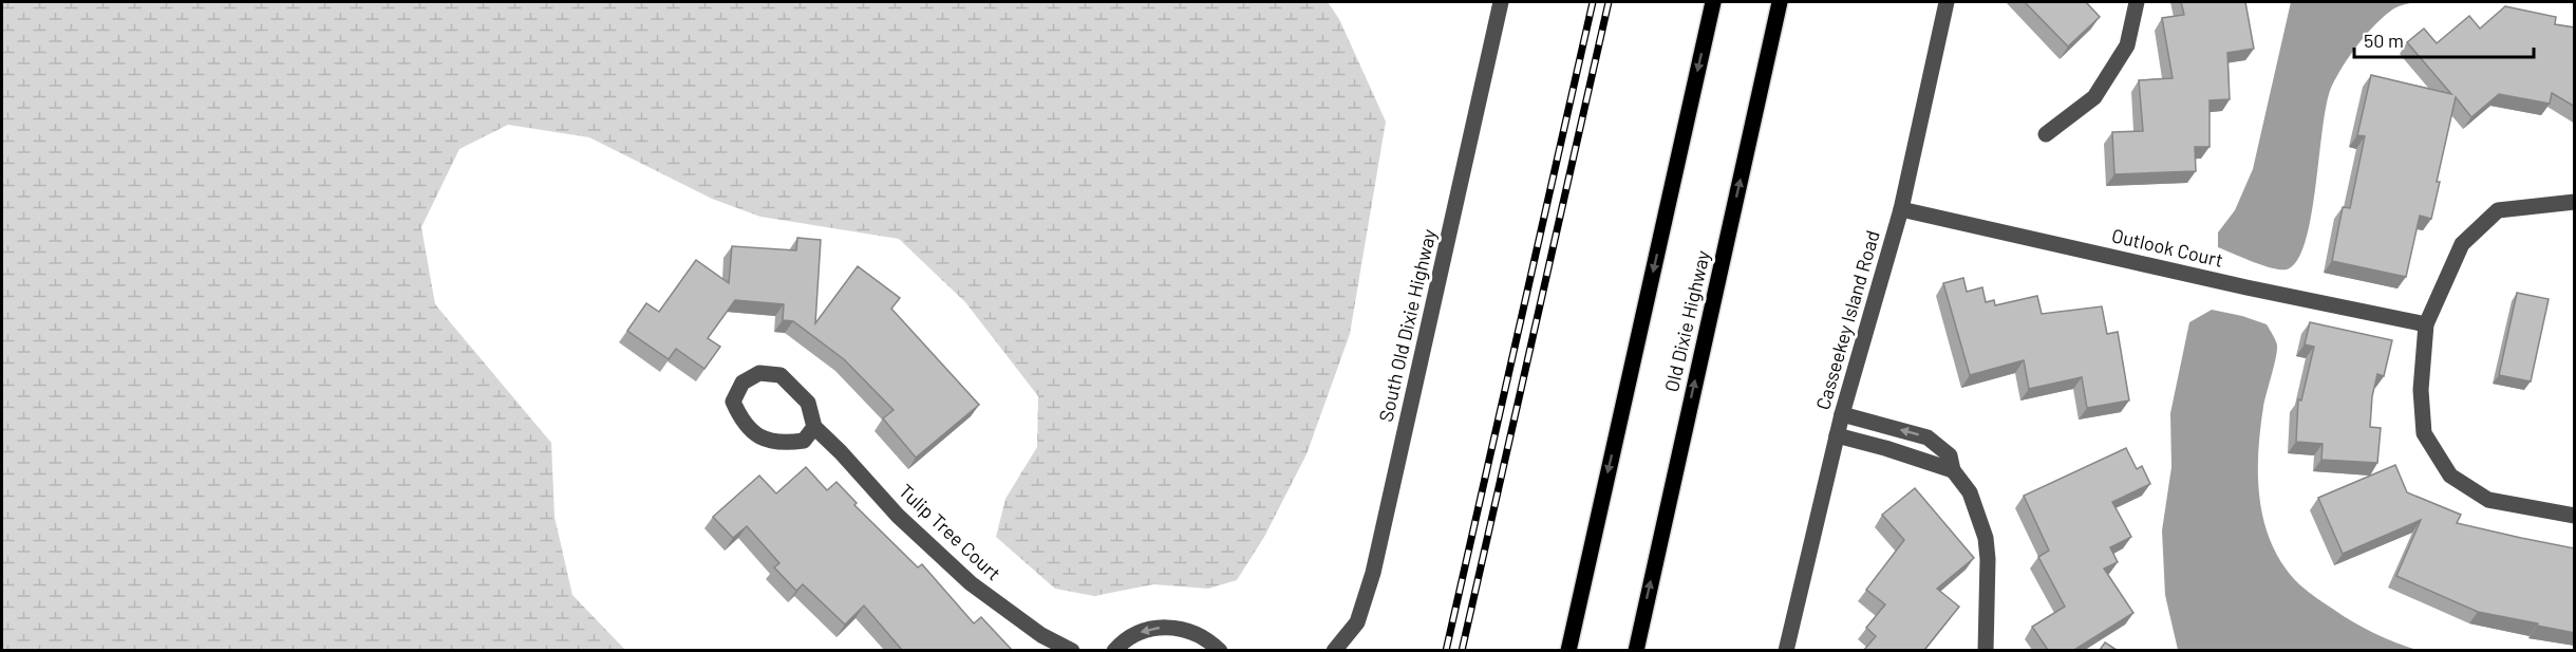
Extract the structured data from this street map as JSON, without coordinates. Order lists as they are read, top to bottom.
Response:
{
  "streets": {
    "main road": ["Old Dixie Highway"],
    "street": [
      "Outlook Court",
      "Casseekey Island Road",
      "South Old Dixie Highway",
      "Tulip Tree Court"
    ]
  },
  "crossings": [
    ["Outlook Court", "Casseekey Island Road"]
  ],
  "scale_bar": "50 m"
}
